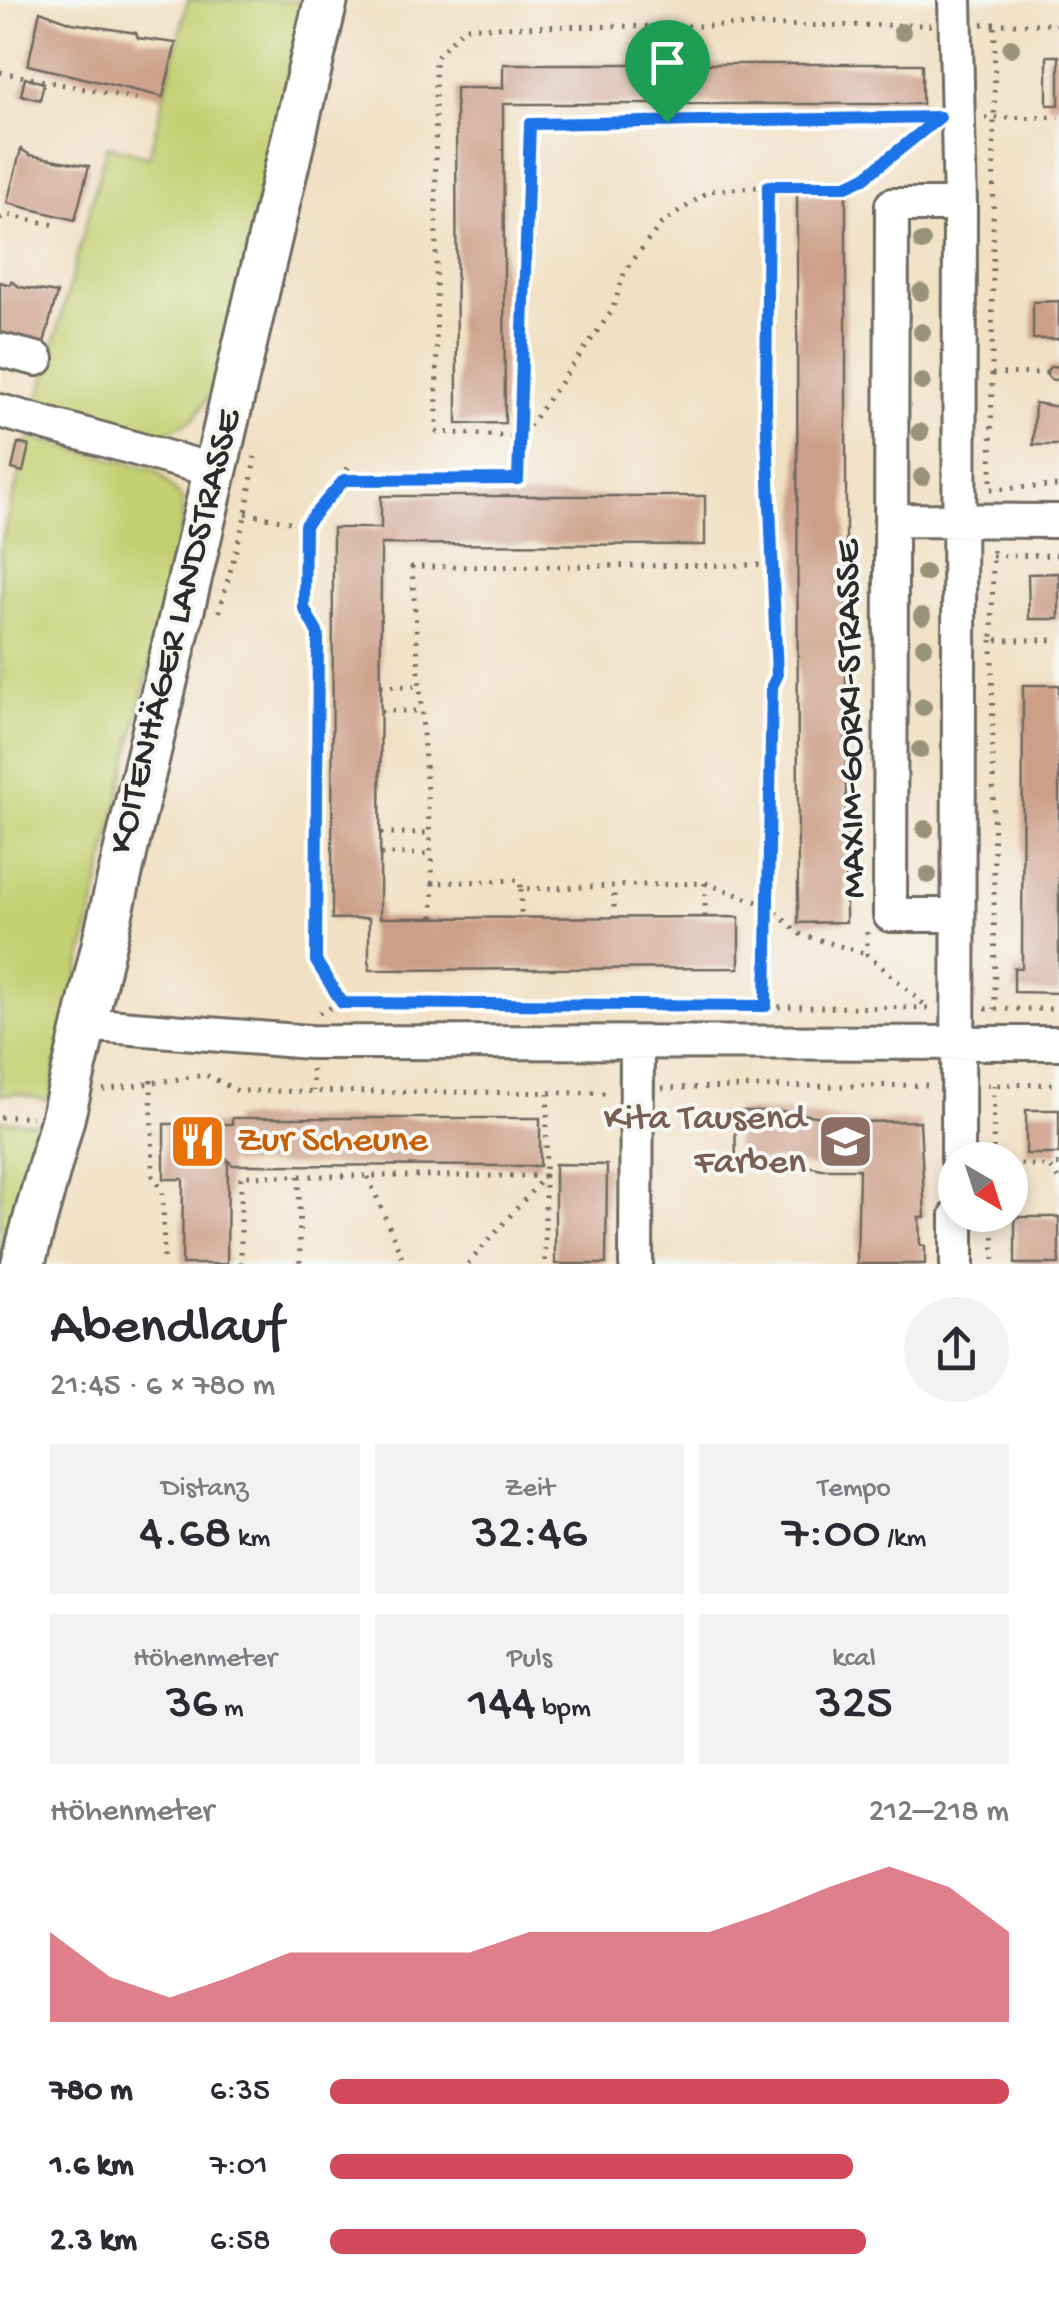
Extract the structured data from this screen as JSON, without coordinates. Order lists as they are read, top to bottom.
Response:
{
  "streets": {
    "main road": ["KOITENHÄGER LANDSTRASSE"],
    "street": ["MAXIM-GORKI-STRASSE"]
  },
  "places": {
    "restaurant": ["Zur Scheune"],
    "school or university": ["Kita Tausend Farben"]
  },
  "north": "bottom right",
  "page": {
    "heading": ["Abendlauf", "21:45 · 6 × 780 m"],
    "stats": [
      ["Distanz", "4.68 km"],
      ["Zeit", "32:46"],
      ["Tempo", "7:00 /km"],
      ["Höhenmeter", "36 m"],
      ["Puls", "144 bpm"],
      ["kcal", "325"]
    ],
    "chart": ["Höhenmeter", "212–218 m"],
    "list": [
      {
        "name": "780 m",
        "note": "6:35"
      },
      {
        "name": "1.6 km",
        "note": "7:01"
      },
      {
        "name": "2.3 km",
        "note": "6:58"
      }
    ]
  }
}
